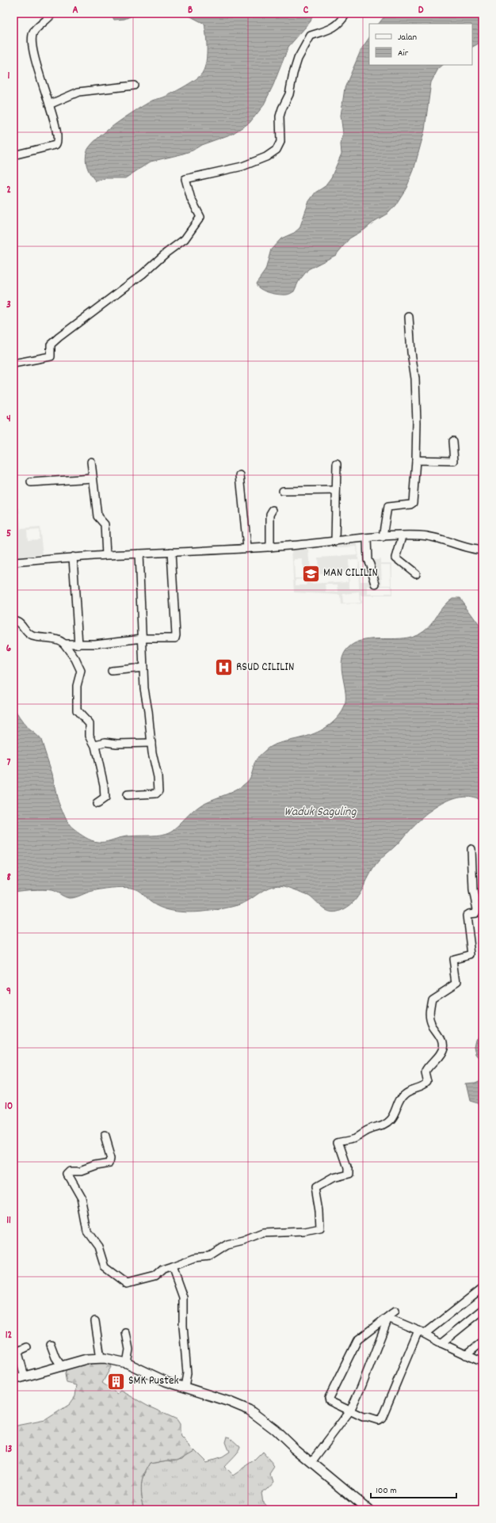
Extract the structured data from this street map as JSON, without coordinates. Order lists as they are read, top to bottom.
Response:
{
  "water": ["Waduk Saguling"],
  "places": {
    "school or university": ["MAN CILILIN"],
    "hospital": ["RSUD CILILIN"],
    "building": ["SMK Pustek"]
  },
  "legend": ["Jalan", "Air"],
  "scale_bar": "100 m",
  "grid": {
    "columns": [
      "A",
      "B",
      "C",
      "D"
    ],
    "rows": [
      "1",
      "2",
      "3",
      "4",
      "5",
      "6",
      "7",
      "8",
      "9",
      "10",
      "11",
      "12",
      "13"
    ]
  }
}
